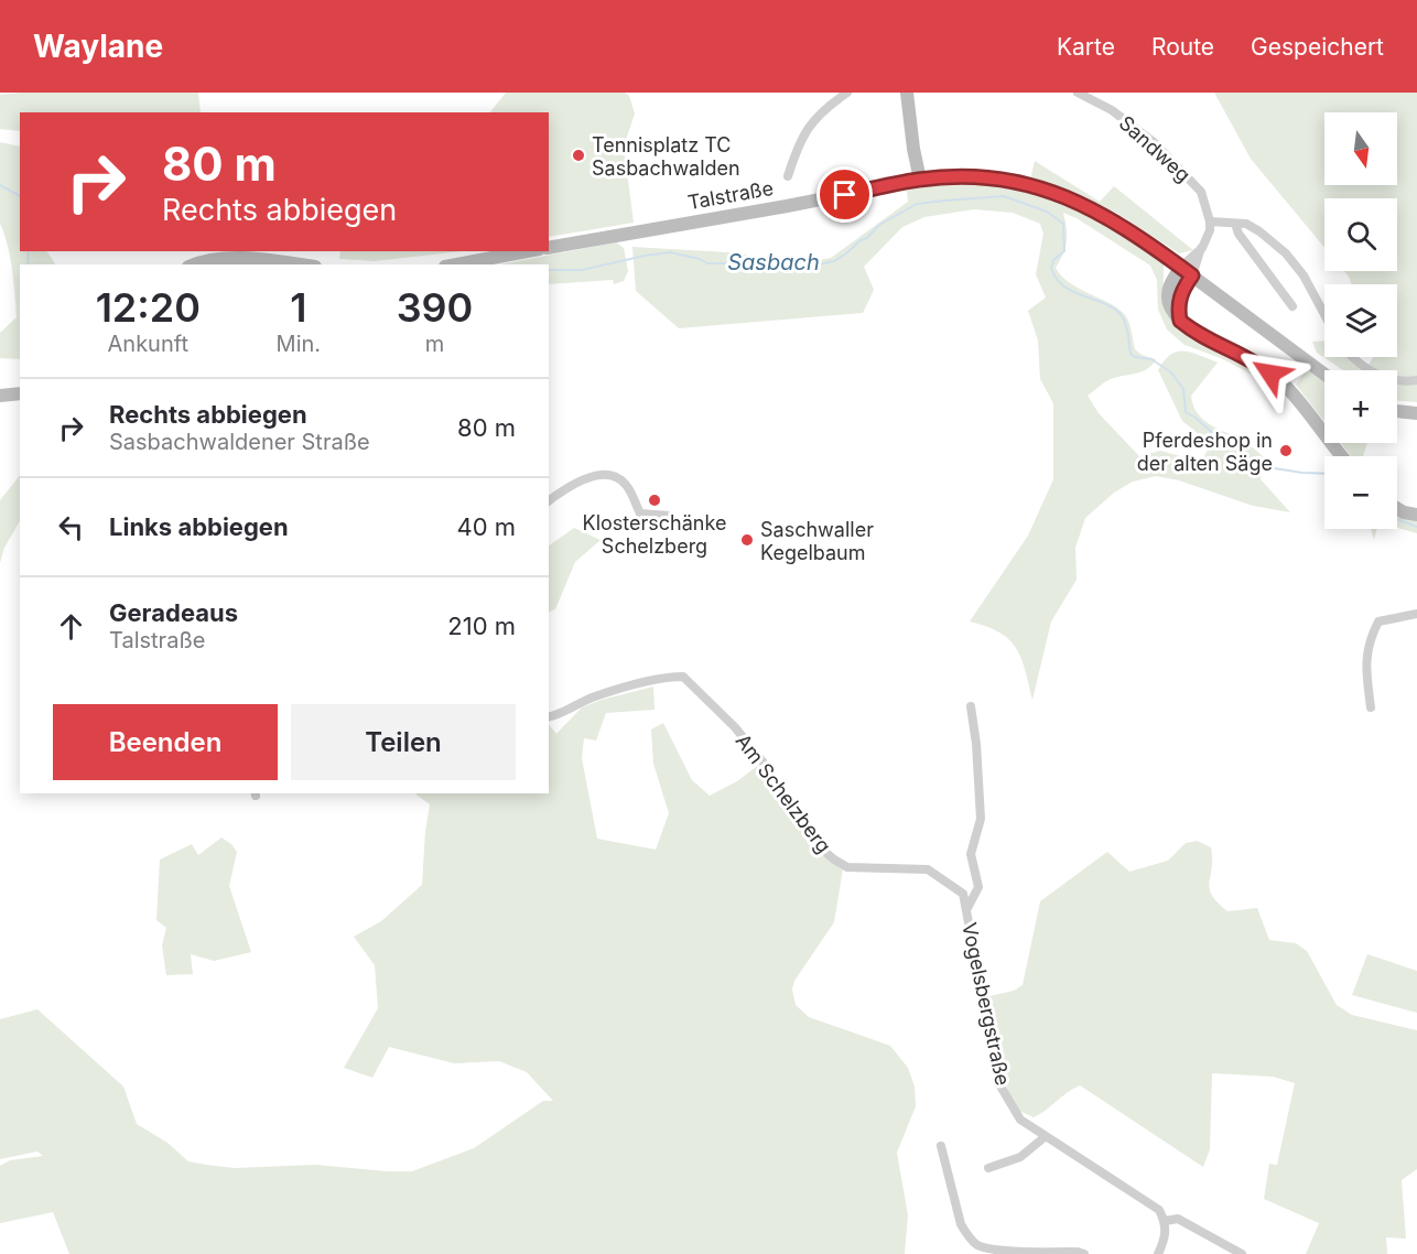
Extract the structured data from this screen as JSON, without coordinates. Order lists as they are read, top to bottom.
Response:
{
  "streets": {
    "main road": ["Talstraße"],
    "street": ["Sandweg", "Am Schelzberg", "Vogelsbergstraße"]
  },
  "crossings": [
    ["Am Schelzberg", "Vogelsbergstraße"]
  ],
  "water": ["Sasbach"],
  "places": [
    "Tennisplatz TC Sasbachwalden",
    "Pferdeshop in der alten Säge",
    "Klosterschänke Schelzberg",
    "Saschwaller Kegelbaum"
  ],
  "north": "bottom",
  "page": {
    "header": "Waylane",
    "nav": ["Karte", "Route", "Gespeichert"],
    "map_buttons": ["+", "−"],
    "turn": ["80 m", "Rechts abbiegen"],
    "eta": [
      "12:20",
      "Ankunft",
      "1",
      "Min.",
      "390",
      "m"
    ],
    "list": [
      {
        "name": "Rechts abbiegen",
        "note": "Sasbachwaldener Straße",
        "value": "80 m"
      },
      {
        "name": "Links abbiegen",
        "value": "40 m"
      },
      {
        "name": "Geradeaus",
        "note": "Talstraße",
        "value": "210 m"
      }
    ],
    "buttons": ["Beenden", "Teilen"]
  }
}
